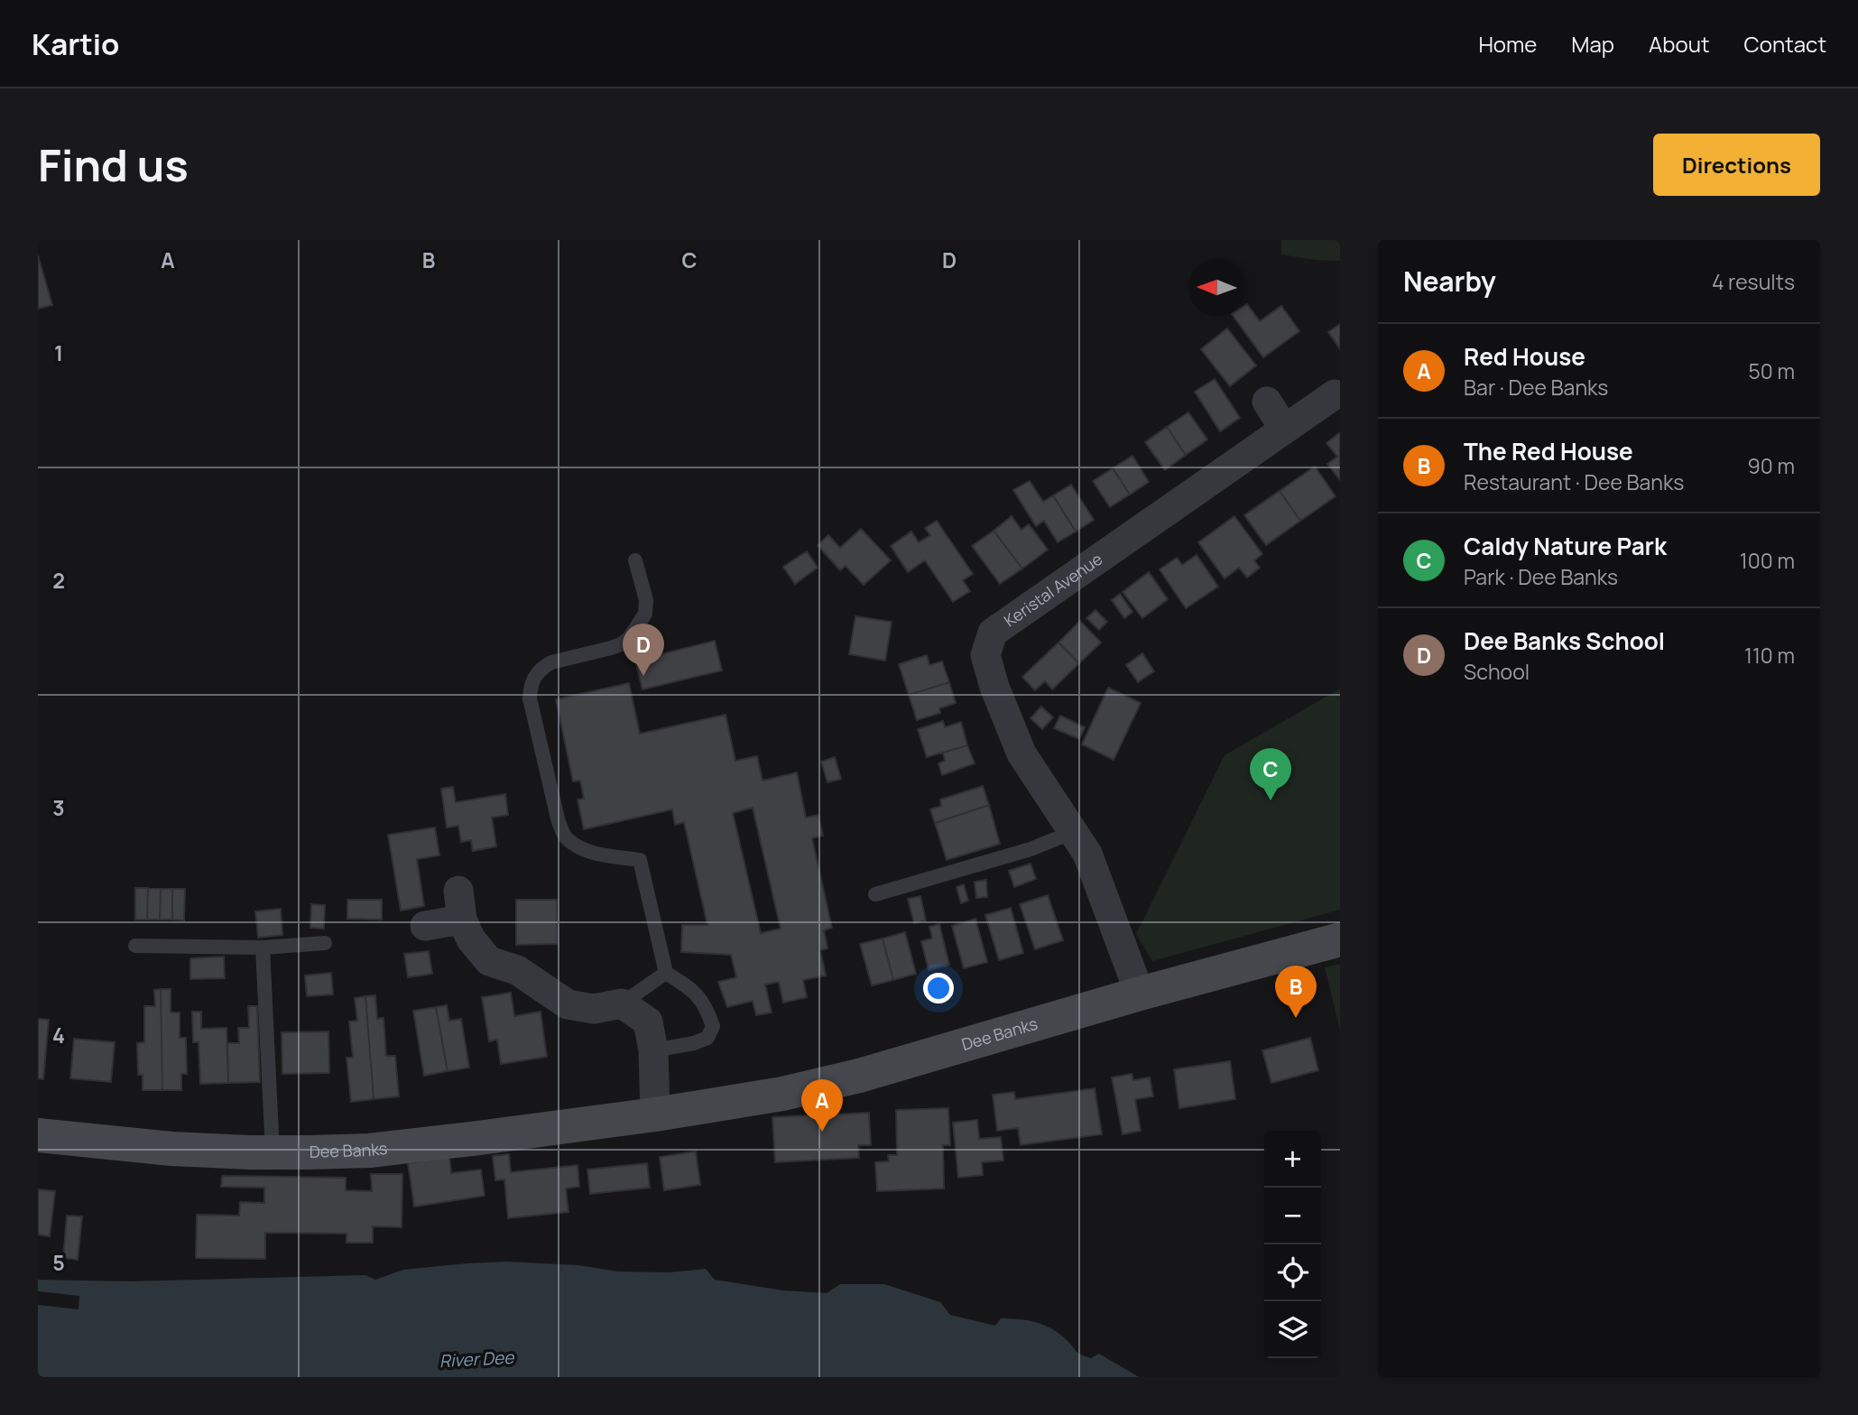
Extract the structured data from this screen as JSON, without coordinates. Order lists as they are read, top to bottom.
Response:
{
  "streets": {
    "main road": ["Dee Banks"],
    "street": ["Keristal Avenue"]
  },
  "crossings": [
    ["Keristal Avenue", "Dee Banks"]
  ],
  "water": ["River Dee"],
  "north": "left",
  "page": {
    "header": "Kartio",
    "nav": [
      "Home",
      "Map",
      "About",
      "Contact"
    ],
    "buttons": "Directions",
    "title": "Find us",
    "heading": ["Nearby", "4 results"],
    "list": [
      {
        "mark": "A",
        "name": "Red House",
        "note": "Bar · Dee Banks",
        "value": "50 m"
      },
      {
        "mark": "B",
        "name": "The Red House",
        "note": "Restaurant · Dee Banks",
        "value": "90 m"
      },
      {
        "mark": "C",
        "name": "Caldy Nature Park",
        "note": "Park · Dee Banks",
        "value": "100 m"
      },
      {
        "mark": "D",
        "name": "Dee Banks School",
        "note": "School",
        "value": "110 m"
      }
    ],
    "pins": [
      "D",
      "C",
      "B",
      "A"
    ],
    "map_buttons": ["+", "−"]
  },
  "grid": {
    "columns": [
      "A",
      "B",
      "C",
      "D"
    ],
    "rows": [
      "1",
      "2",
      "3",
      "4",
      "5"
    ]
  }
}
